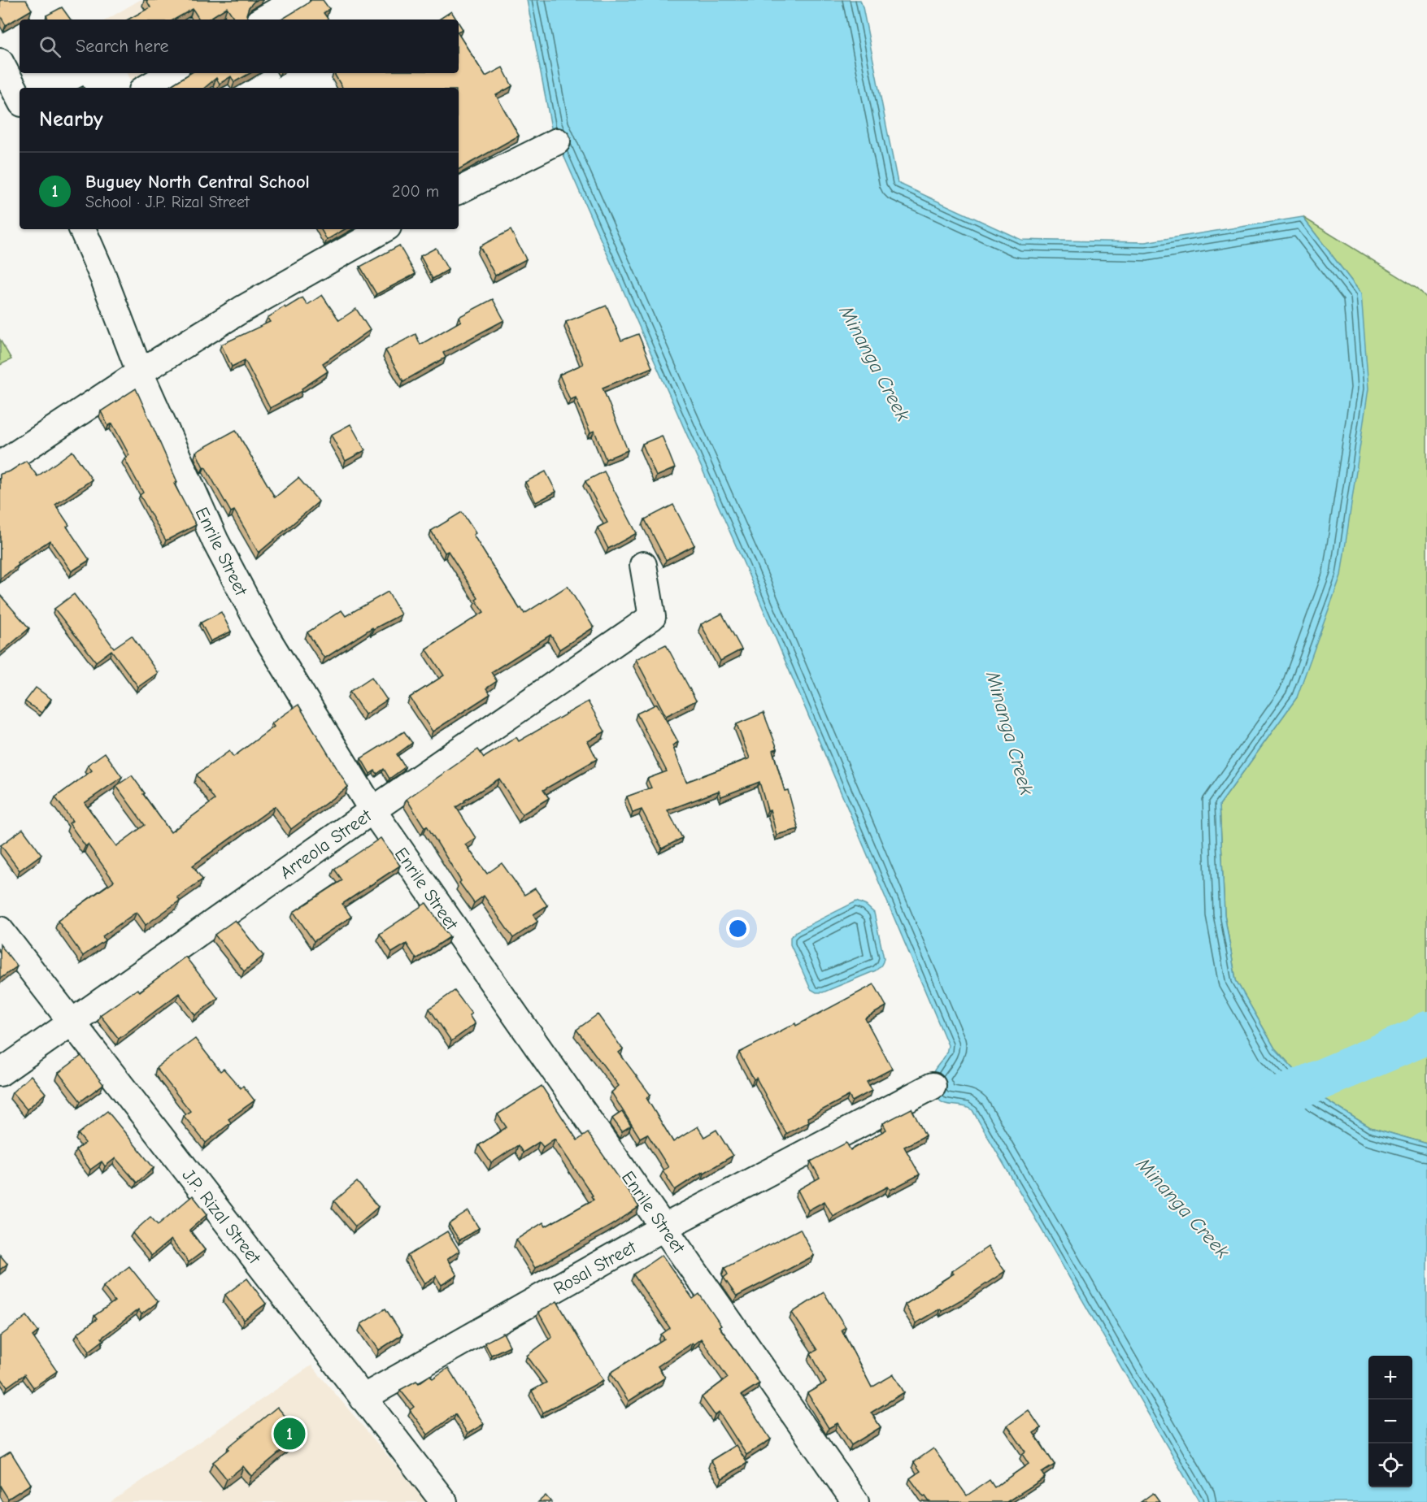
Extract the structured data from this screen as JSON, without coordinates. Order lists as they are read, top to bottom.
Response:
{
  "streets": {
    "street": [
      "Enrile Street",
      "Arreola Street",
      "J.P. Rizal Street",
      "Rosal Street"
    ]
  },
  "crossings": [
    ["Enrile Street", "Arreola Street"],
    ["Enrile Street", "Rosal Street"],
    ["Arreola Street", "J.P. Rizal Street"],
    ["J.P. Rizal Street", "Rosal Street"]
  ],
  "water": ["Minanga Creek"],
  "page": {
    "search": "Search here",
    "heading": "Nearby",
    "list": [
      {
        "mark": "1",
        "name": "Buguey North Central School",
        "note": "School · J.P. Rizal Street",
        "value": "200 m"
      }
    ],
    "map_buttons": ["+", "−"],
    "pins": "1"
  }
}
